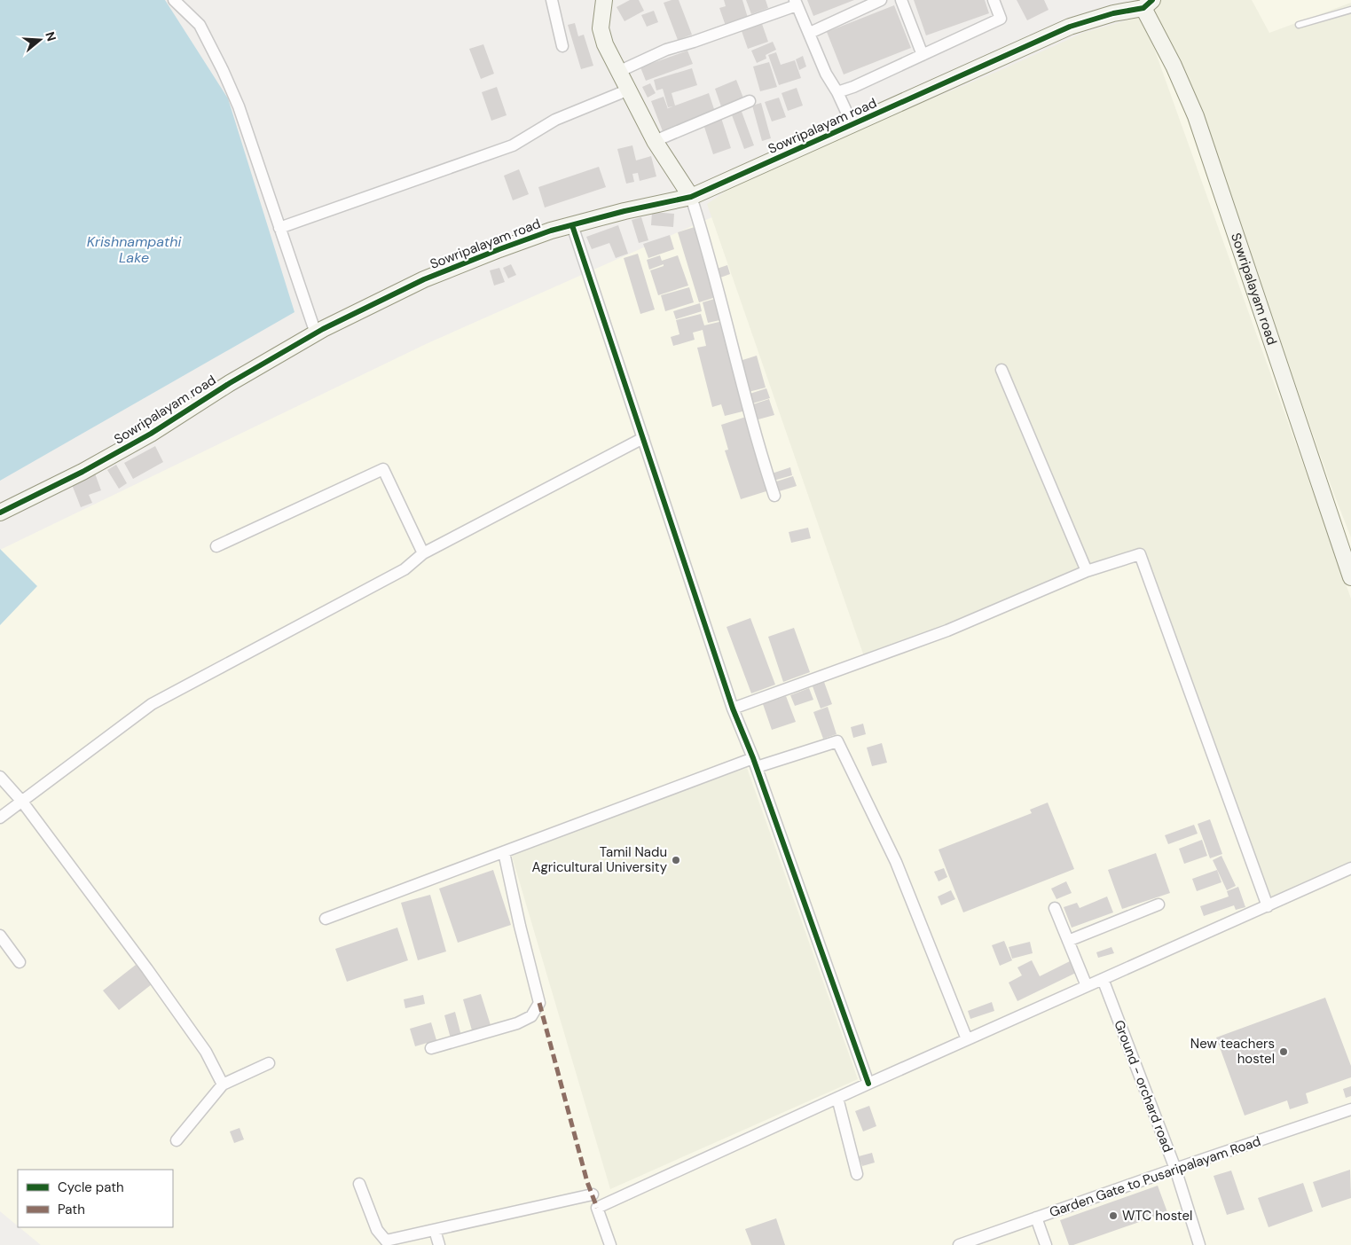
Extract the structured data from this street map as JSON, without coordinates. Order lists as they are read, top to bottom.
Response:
{
  "streets": {
    "street": ["Sowripalayam road", "Ground - orchard road", "Garden Gate to Pusaripalayam Road"]
  },
  "crossings": [
    ["Ground - orchard road", "Garden Gate to Pusaripalayam Road"]
  ],
  "water": ["Krishnampathi Lake"],
  "places": ["Tamil Nadu Agricultural University", "New teachers hostel", "WTC hostel"],
  "legend": ["Cycle path", "Path"],
  "north": "right"
}
